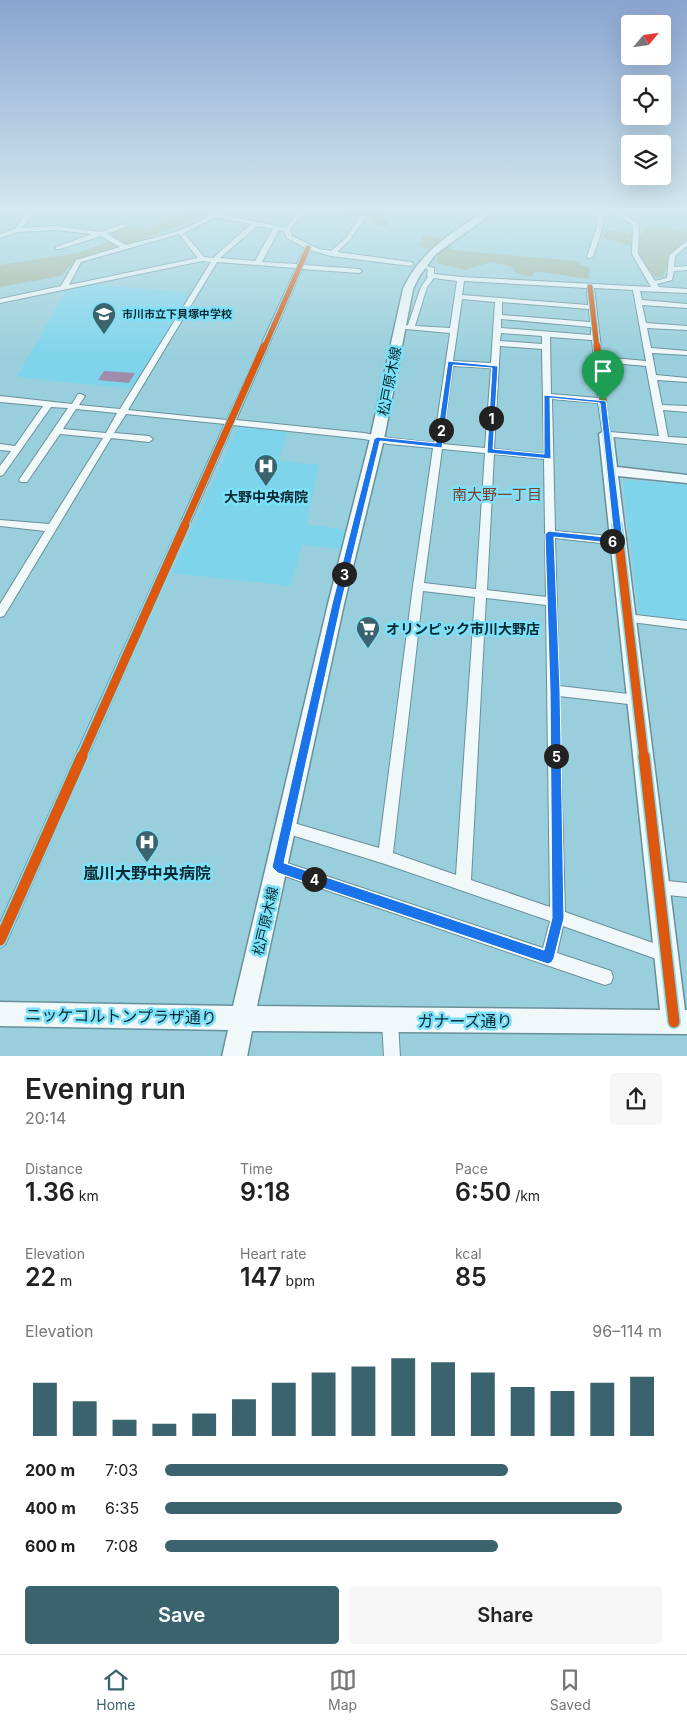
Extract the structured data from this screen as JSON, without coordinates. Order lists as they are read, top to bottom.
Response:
{
  "streets": {
    "main road": ["松戸原木線", "ニッケコルトンプラザ通り", "ガナーズ通り"]
  },
  "crossings": [
    ["松戸原木線", "ニッケコルトンプラザ通り"],
    ["松戸原木線", "ガナーズ通り"],
    ["ニッケコルトンプラザ通り", "ガナーズ通り"]
  ],
  "districts": ["南大野一丁目"],
  "places": {
    "school or university": ["市川市立下貝塚中学校"],
    "hospital": ["大野中央病院", "嵐川大野中央病院"],
    "supermarket": ["オリンピック市川大野店"]
  },
  "north": "top right",
  "page": {
    "pins": [
      "1",
      "2",
      "6",
      "3",
      "5",
      "4"
    ],
    "heading": ["Evening run", "20:14"],
    "stats": [
      ["Distance", "1.36 km"],
      ["Time", "9:18"],
      ["Pace", "6:50 /km"],
      ["Elevation", "22 m"],
      ["Heart rate", "147 bpm"],
      ["kcal", "85"]
    ],
    "chart": ["Elevation", "96–114 m"],
    "list": [
      {
        "name": "200 m",
        "note": "7:03"
      },
      {
        "name": "400 m",
        "note": "6:35"
      },
      {
        "name": "600 m",
        "note": "7:08"
      }
    ],
    "buttons": ["Save", "Share"],
    "tabs": ["Home", "Map", "Saved"]
  }
}
